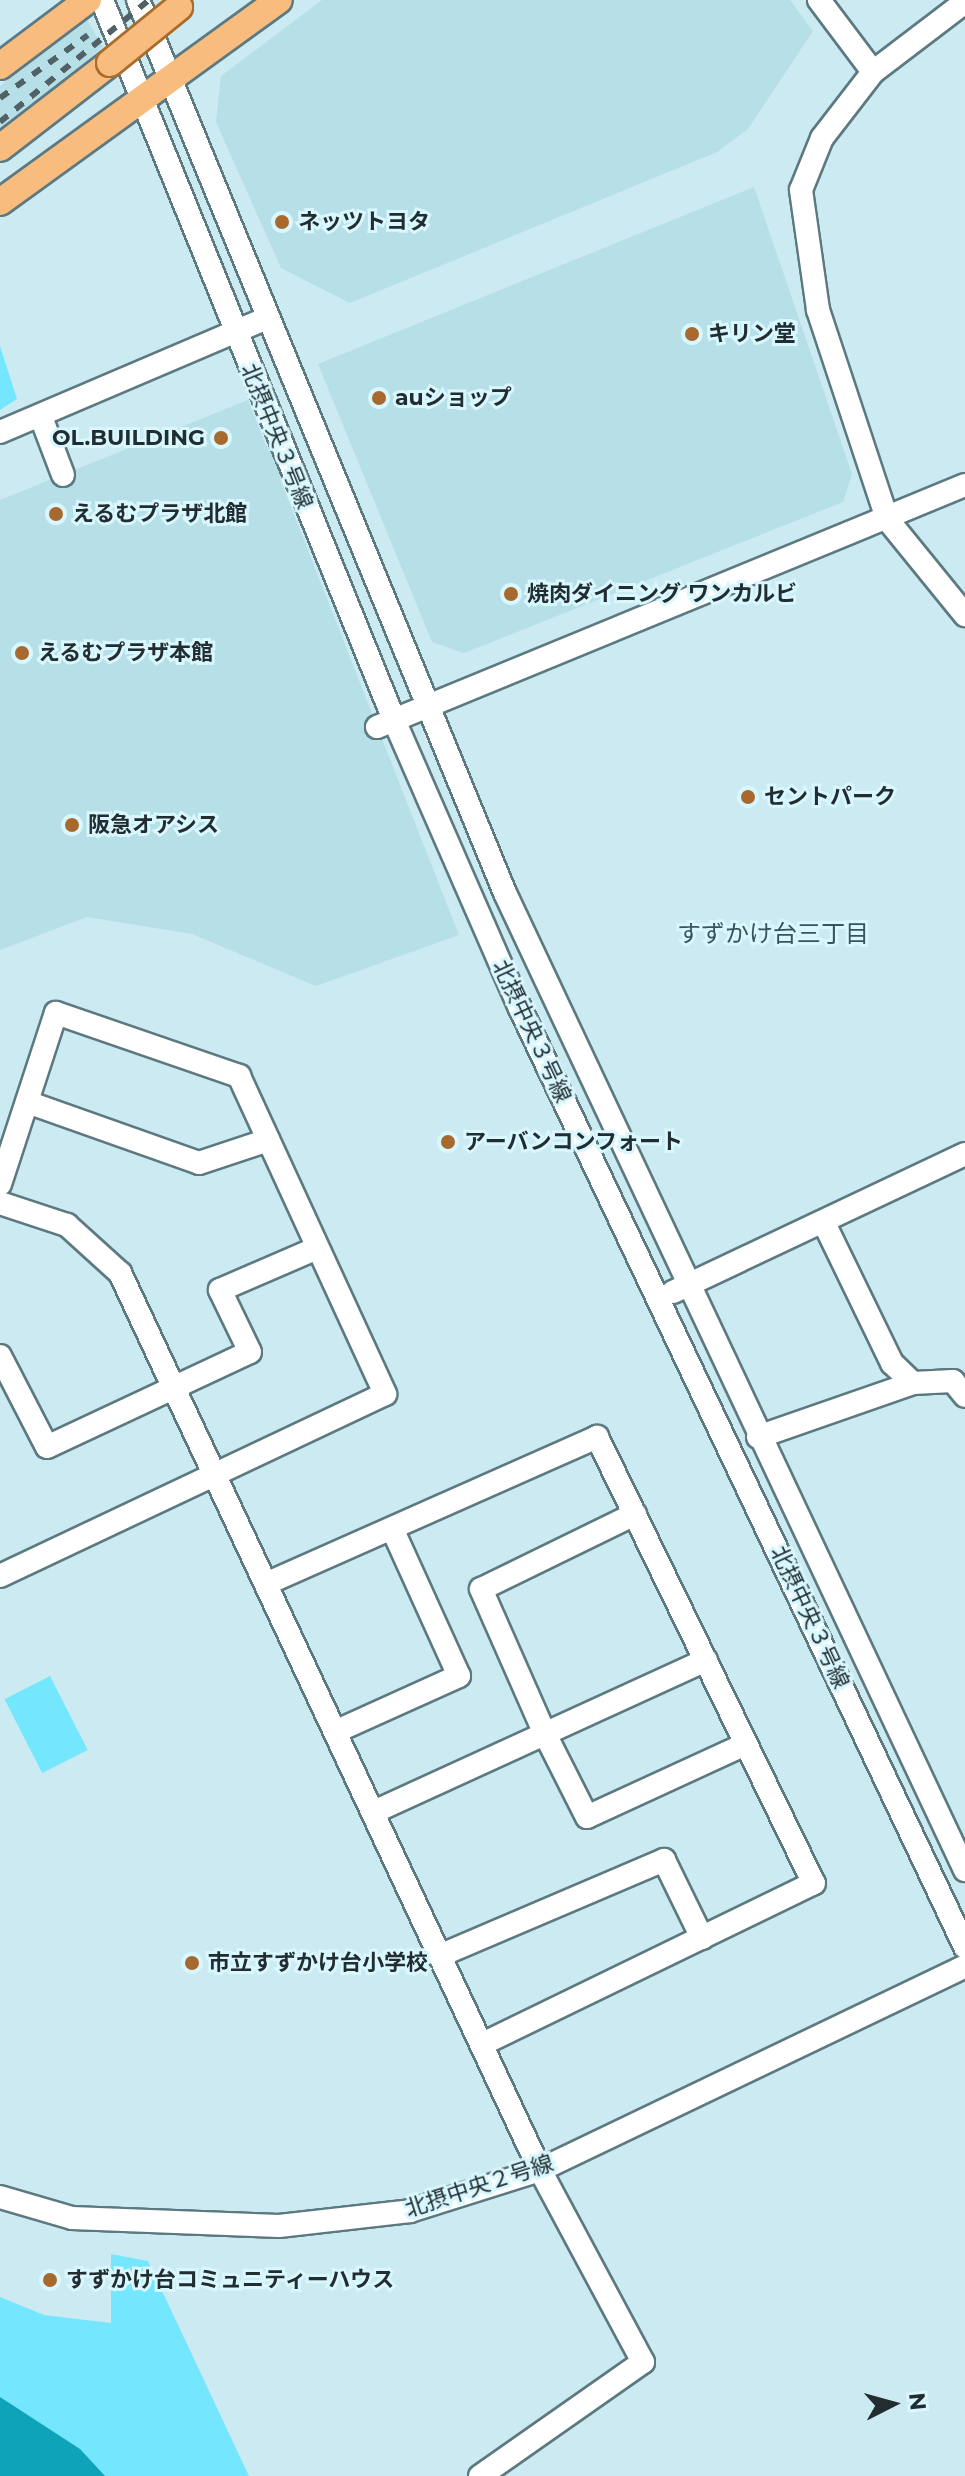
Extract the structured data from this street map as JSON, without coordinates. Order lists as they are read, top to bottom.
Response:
{
  "streets": {
    "street": ["北摂中央３号線", "北摂中央２号線"]
  },
  "districts": ["すずかけ台三丁目"],
  "places": [
    "ネッツトヨタ",
    "キリン堂",
    "auショップ",
    "OL.BUILDING",
    "えるむプラザ北館",
    "焼肉ダイニング ワンカルビ",
    "えるむプラザ本館",
    "セントパーク",
    "阪急オアシス",
    "アーバンコンフォート",
    "市立すずかけ台小学校",
    "すずかけ台コミュニティーハウス"
  ],
  "north": "right"
}
